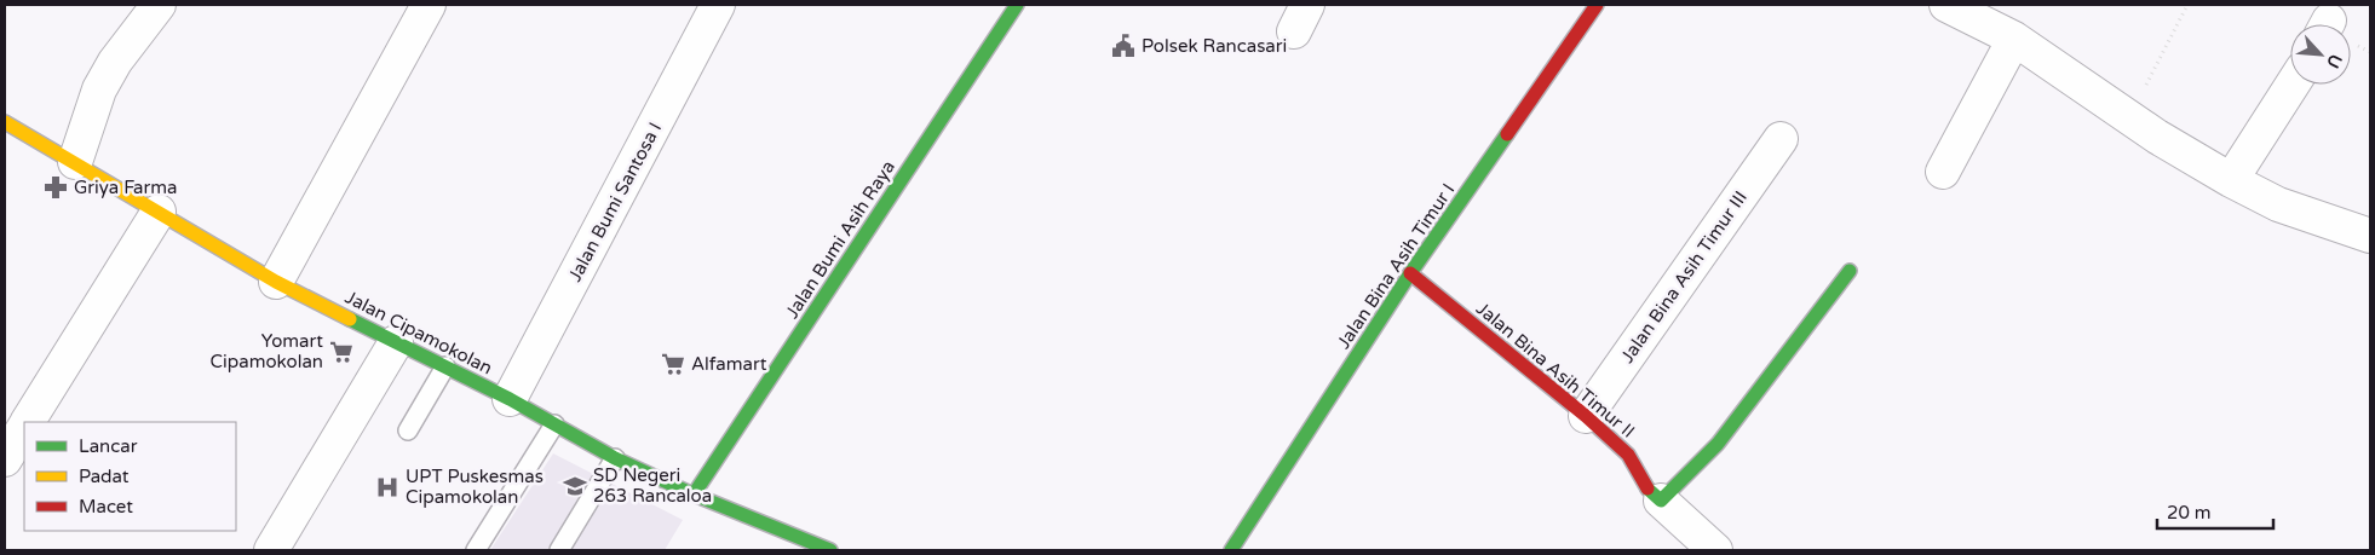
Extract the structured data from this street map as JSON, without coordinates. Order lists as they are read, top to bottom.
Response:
{
  "streets": {
    "street": [
      "Jalan Bumi Santosa I",
      "Jalan Bumi Asih Raya",
      "Jalan Bina Asih Timur I",
      "Jalan Bina Asih Timur III",
      "Jalan Cipamokolan",
      "Jalan Bina Asih Timur II"
    ]
  },
  "crossings": [
    ["Jalan Bumi Santosa I", "Jalan Cipamokolan"],
    ["Jalan Bumi Asih Raya", "Jalan Cipamokolan"],
    ["Jalan Bina Asih Timur I", "Jalan Bina Asih Timur II"],
    ["Jalan Bina Asih Timur III", "Jalan Bina Asih Timur II"]
  ],
  "places": {
    "public building": ["Polsek Rancasari"],
    "pharmacy": ["Griya Farma"],
    "supermarket": ["Yomart Cipamokolan", "Alfamart"],
    "school or university": ["SD Negeri 263 Rancaloa"],
    "hospital": ["UPT Puskesmas Cipamokolan"]
  },
  "legend": ["Lancar", "Padat", "Macet"],
  "scale_bar": "20 m",
  "north": "bottom right"
}
